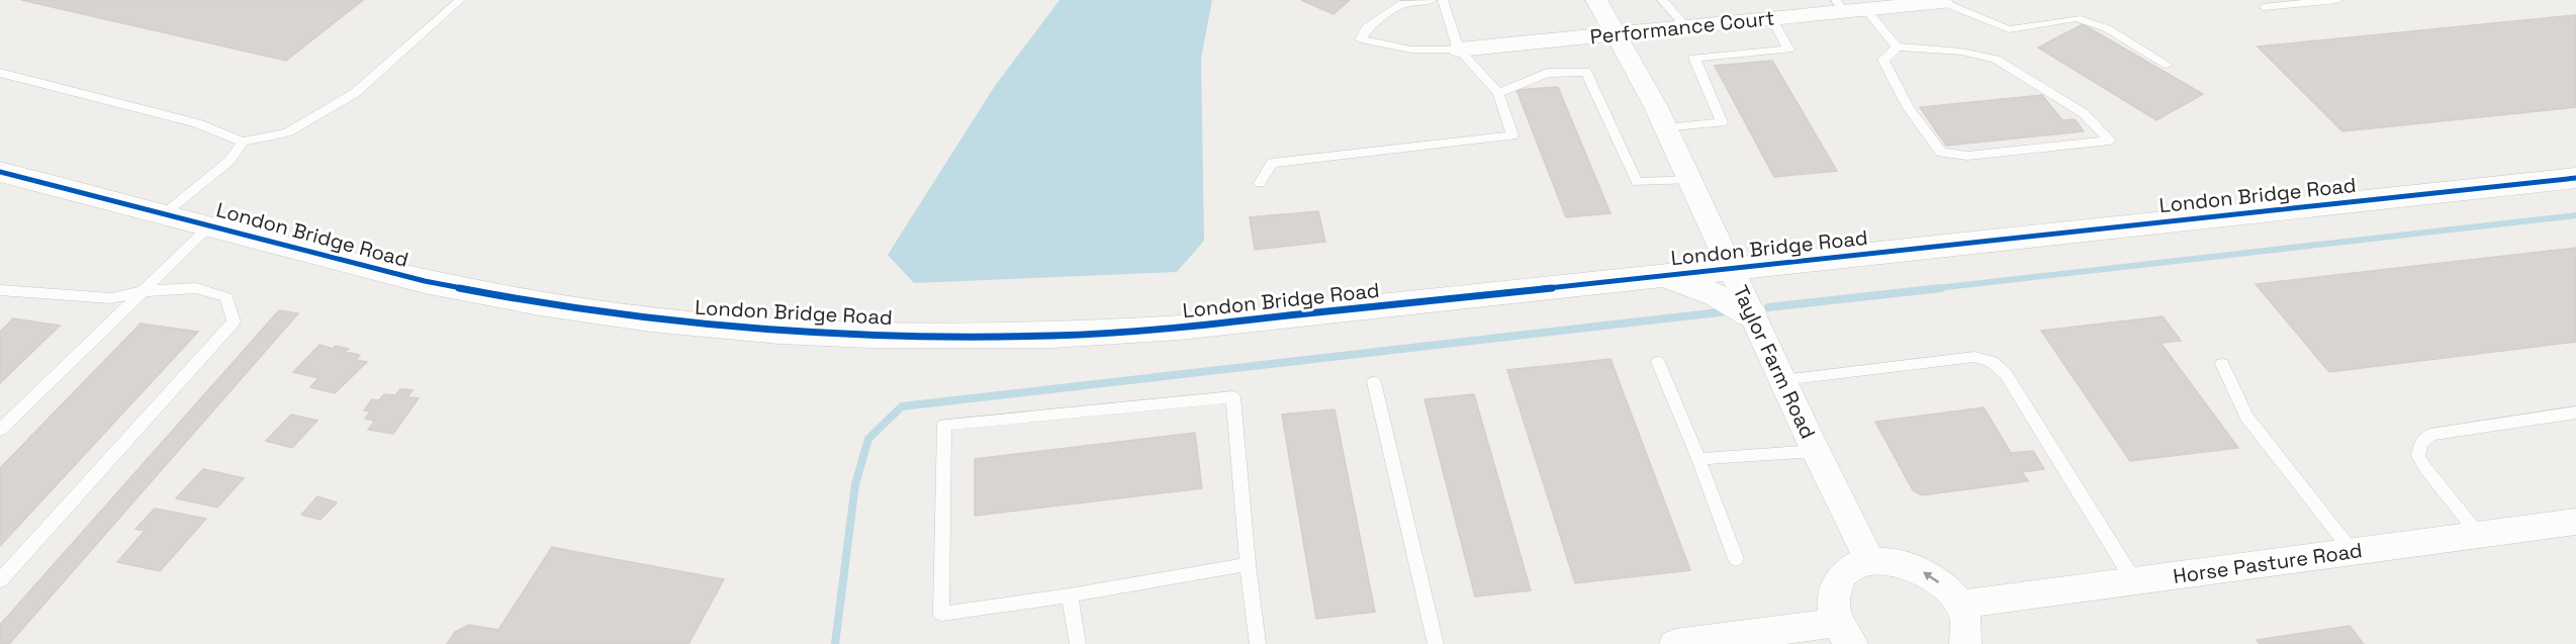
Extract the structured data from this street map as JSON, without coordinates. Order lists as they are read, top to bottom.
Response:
{
  "streets": {
    "street": [
      "Performance Court",
      "London Bridge Road",
      "Taylor Farm Road",
      "Horse Pasture Road"
    ]
  },
  "crossings": [
    ["Performance Court", "Taylor Farm Road"],
    ["London Bridge Road", "Taylor Farm Road"]
  ]
}
